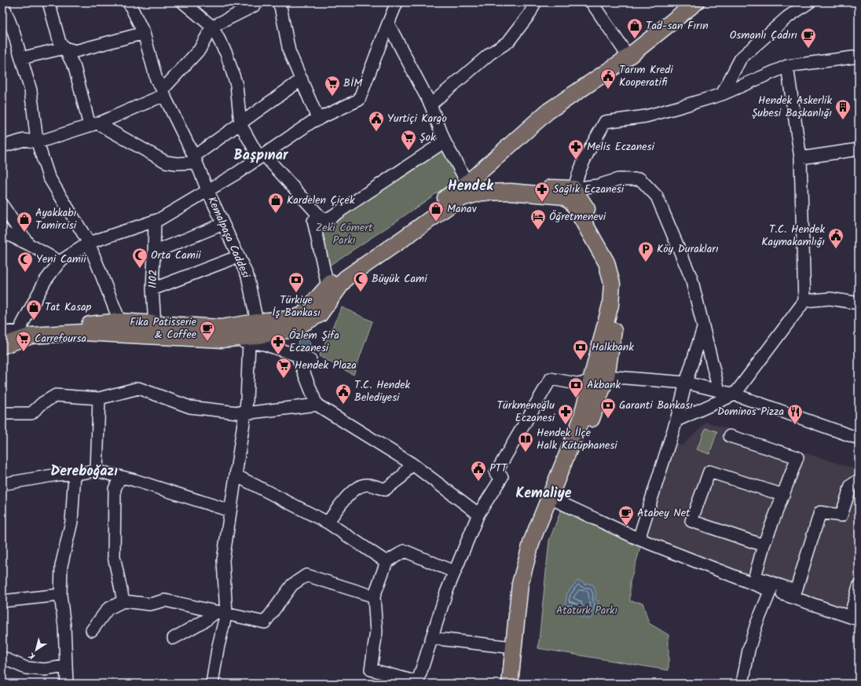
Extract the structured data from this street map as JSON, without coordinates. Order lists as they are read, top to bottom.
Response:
{
  "streets": {
    "street": ["Kemalpaşa Caddesi", "1102"]
  },
  "districts": [
    "Başpınar",
    "Hendek",
    "Dereboğazı",
    "Kemaliye"
  ],
  "parks": ["Zeki Cömert Parkı", "Atatürk Parkı"],
  "places": {
    "shop": [
      "Tad-san Fırın",
      "Kardelen Çiçek",
      "Manav",
      "Ayakkabı Tamircisi",
      "Tat Kasap"
    ],
    "cafe": ["Osmanlı Çadırı", "Fika Patisserie & Coffee", "Atabey Net"],
    "public building": [
      "Tarım Kredi Kooperatifi",
      "Yurtiçi Kargo",
      "T.C. Hendek Kaymakamlığı",
      "T.C. Hendek Belediyesi",
      "PTT"
    ],
    "supermarket": [
      "BİM",
      "Şok",
      "Carrefoursa",
      "Hendek Plaza"
    ],
    "building": ["Hendek Askerlik Şubesi Başkanlığı"],
    "pharmacy": [
      "Melis Eczanesi",
      "Sağlık Eczanesi",
      "Özlem Şifa Eczanesi",
      "Türkmenoğlu Eczanesi"
    ],
    "hotel": ["Öğretmenevi"],
    "parking": ["Köy Durakları"],
    "mosque": ["Orta Camii", "Yeni Camii", "Büyük Cami"],
    "bank": [
      "Türkiye İş Bankası",
      "Halkbank",
      "Akbank",
      "Garanti Bankası"
    ],
    "restaurant": ["Dominos Pizza"],
    "library": ["Hendek İlçe Halk Kütüphanesi"]
  },
  "north": "bottom left"
}
